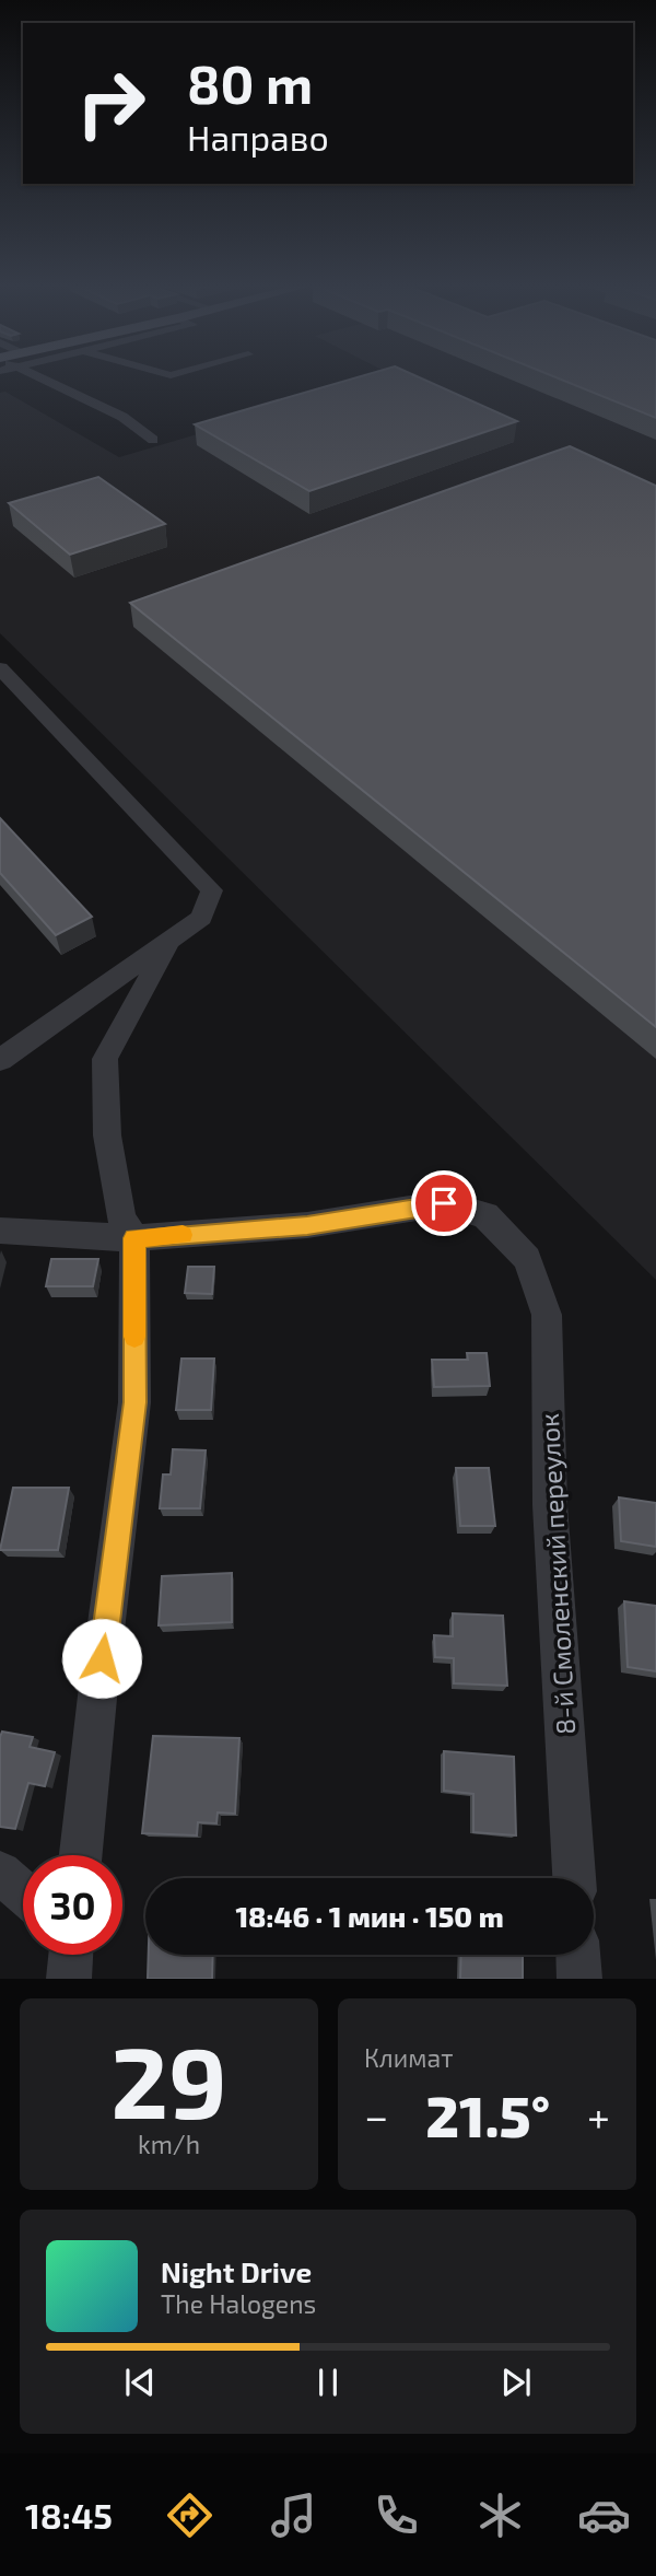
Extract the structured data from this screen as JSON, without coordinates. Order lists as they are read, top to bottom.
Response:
{
  "streets": {
    "street": ["8-й Смоленский переулок"]
  },
  "page": {
    "turn": ["80 m", "Направо"],
    "limit": "30",
    "trip": "18:46 · 1 мин · 150 m",
    "tile": [
      ["29", "km/h"],
      "Климат"
    ],
    "heat": ["−", "21.5°", "+"],
    "song": ["Night Drive", "The Halogens"],
    "tabs": "18:45"
  }
}
